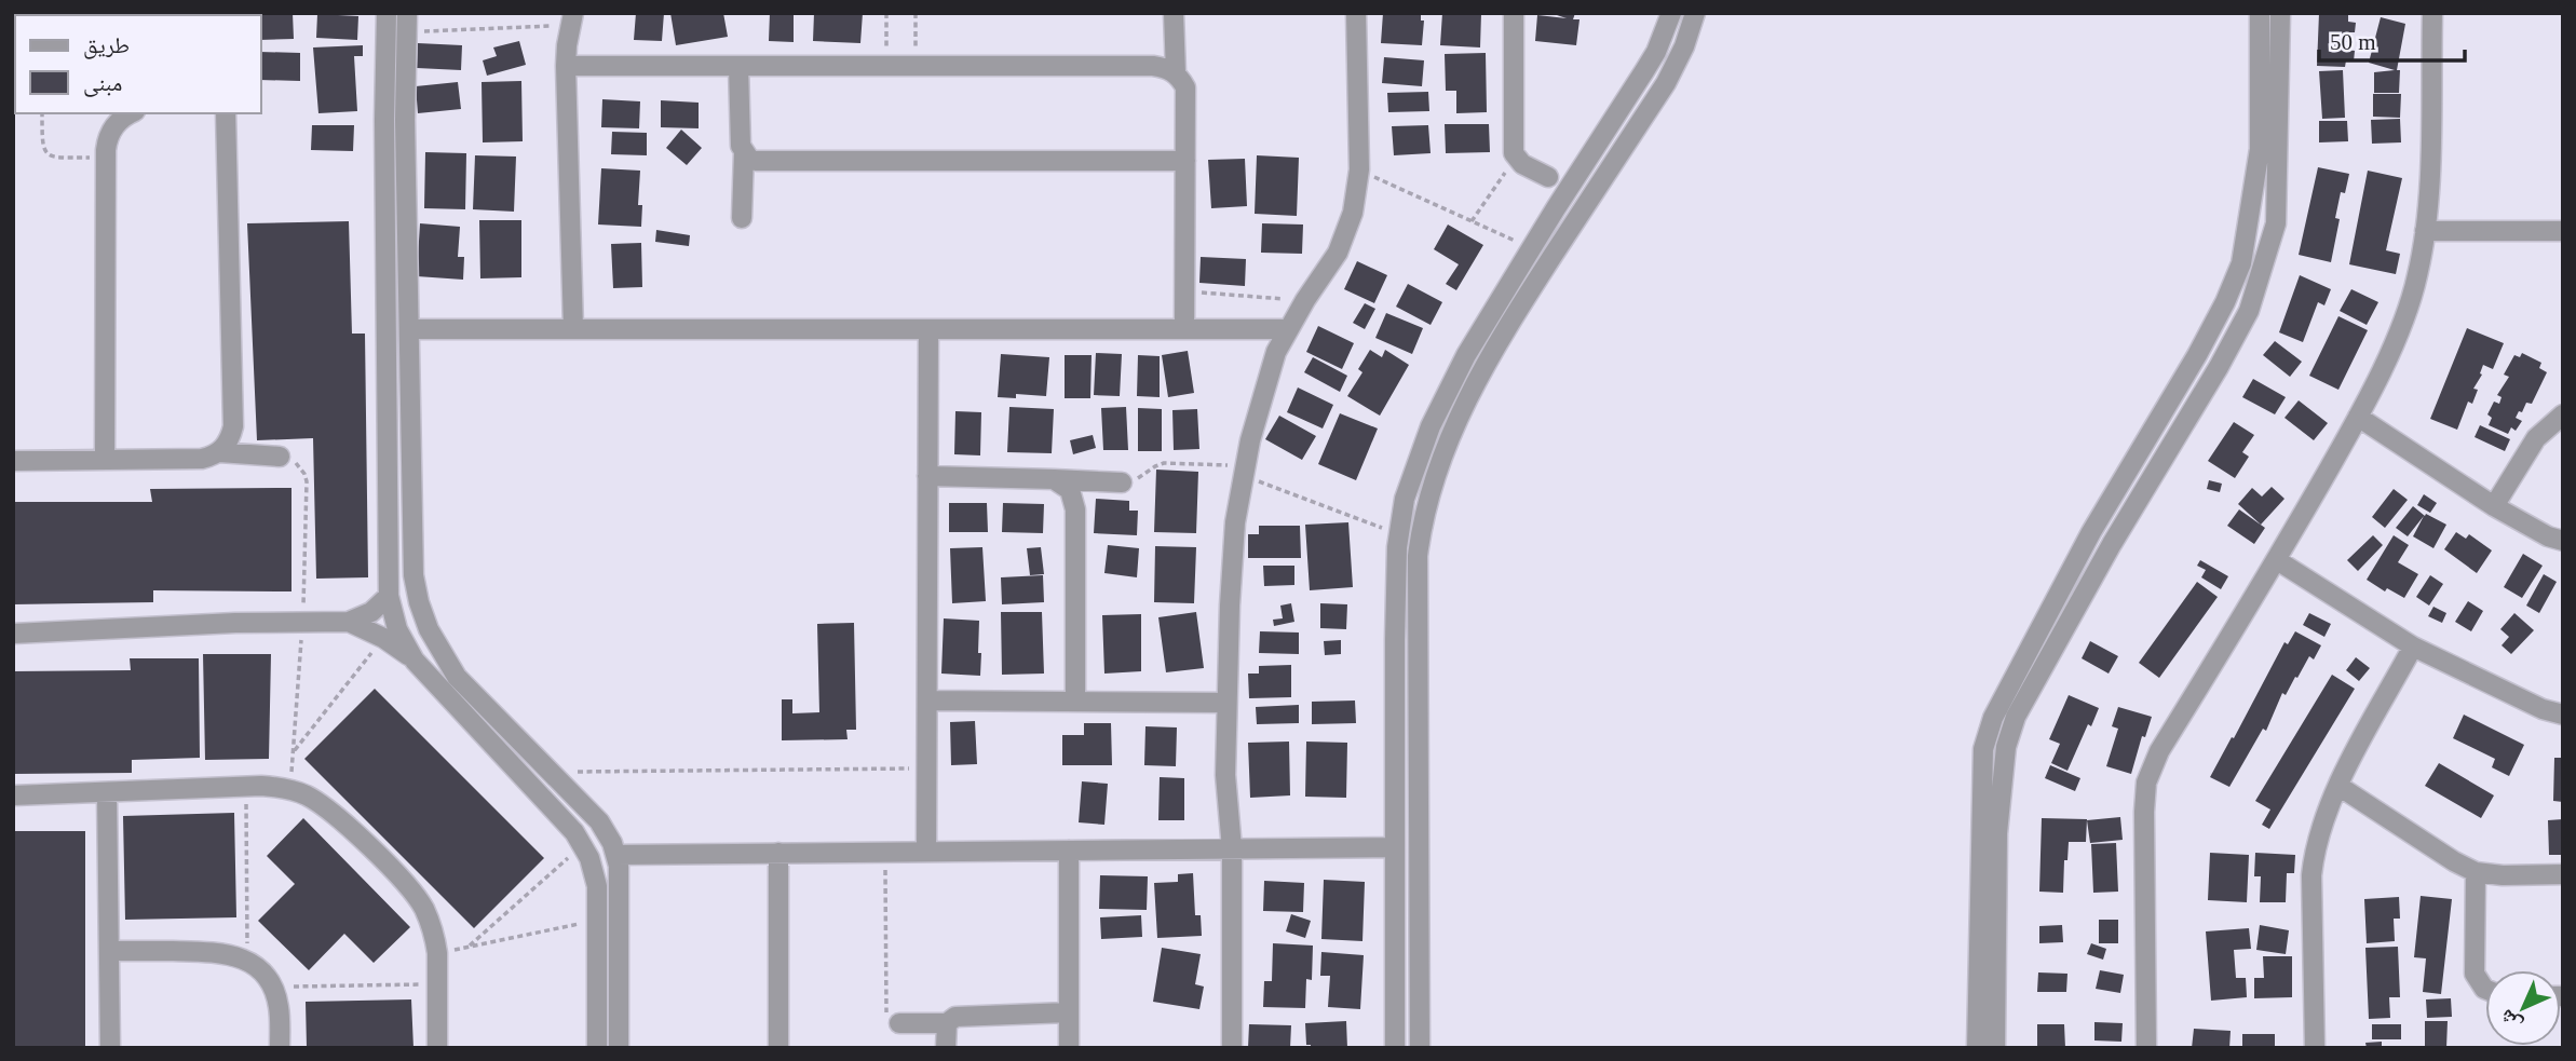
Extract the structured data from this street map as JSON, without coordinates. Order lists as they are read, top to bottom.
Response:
{
  "legend": ["طريق", "مبنى"],
  "scale_bar": "50 m",
  "north": "bottom left"
}
